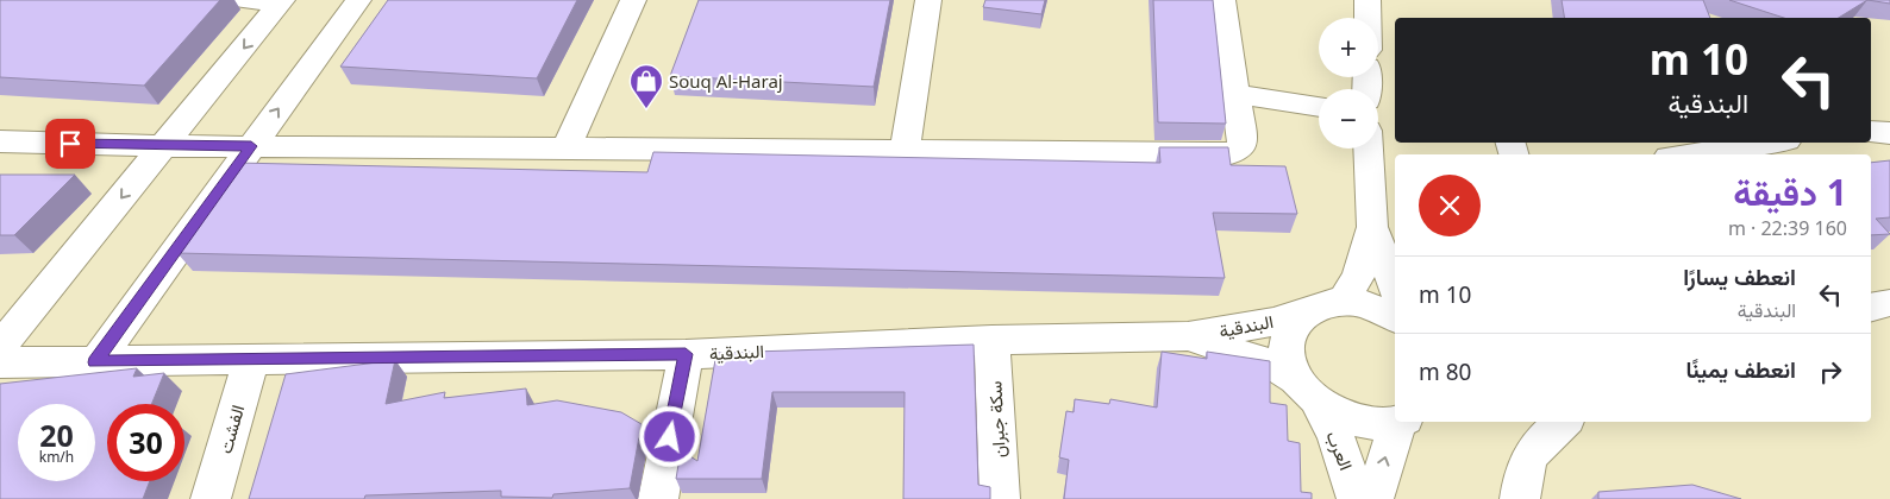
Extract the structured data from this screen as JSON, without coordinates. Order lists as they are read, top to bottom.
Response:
{
  "streets": {
    "street": [
      "البندقية",
      "سكة جبران",
      "الفشت",
      "العرب"
    ]
  },
  "crossings": [
    ["البندقية", "سكة جبران"],
    ["البندقية", "الفشت"],
    ["البندقية", "العرب"]
  ],
  "places": {
    "shop": ["Souq Al-Haraj"]
  },
  "page": {
    "map_buttons": ["+", "−"],
    "turn": ["10 m", "البندقية"],
    "heading": ["1 دقيقة", "160 m · 22:39"],
    "list": [
      {
        "name": "انعطف يسارًا",
        "note": "البندقية",
        "value": "10 m"
      },
      {
        "name": "انعطف يمينًا",
        "value": "80 m"
      }
    ],
    "speed": "20 km/h",
    "limit": "30"
  }
}
